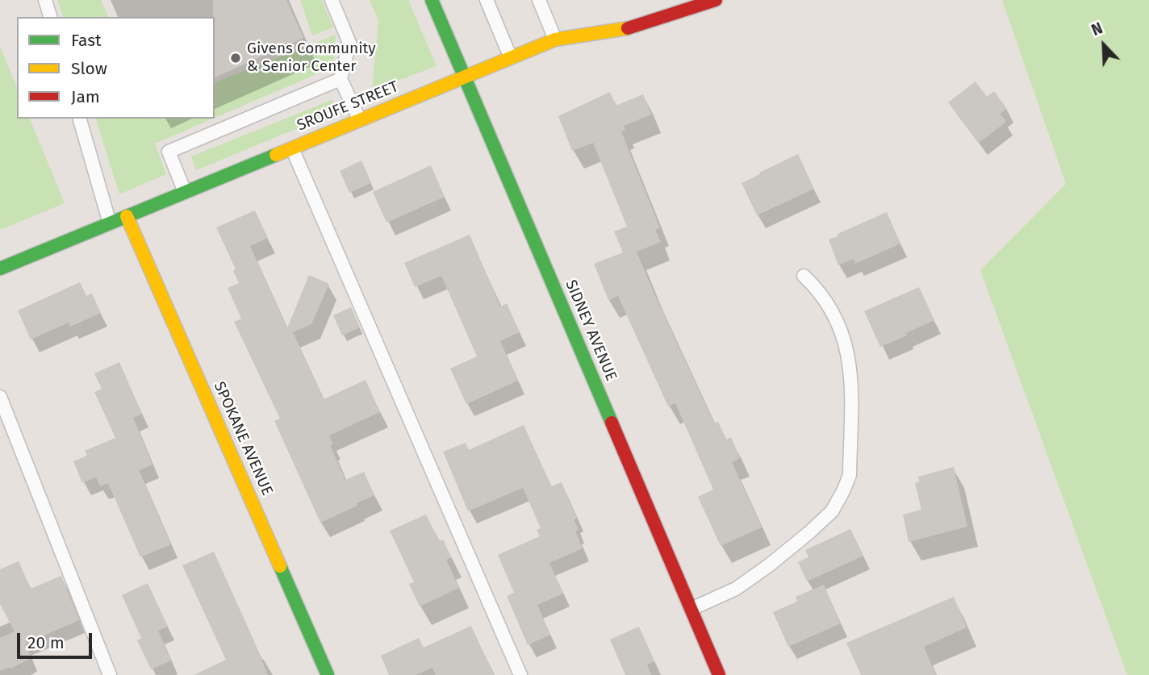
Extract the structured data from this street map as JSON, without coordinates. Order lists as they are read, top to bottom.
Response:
{
  "streets": {
    "street": ["SROUFE STREET", "SIDNEY AVENUE", "SPOKANE AVENUE"]
  },
  "crossings": [
    ["SROUFE STREET", "SIDNEY AVENUE"],
    ["SROUFE STREET", "SPOKANE AVENUE"]
  ],
  "places": ["Givens Community & Senior Center"],
  "legend": ["Fast", "Slow", "Jam"],
  "scale_bar": "20 m",
  "north": "top left"
}
